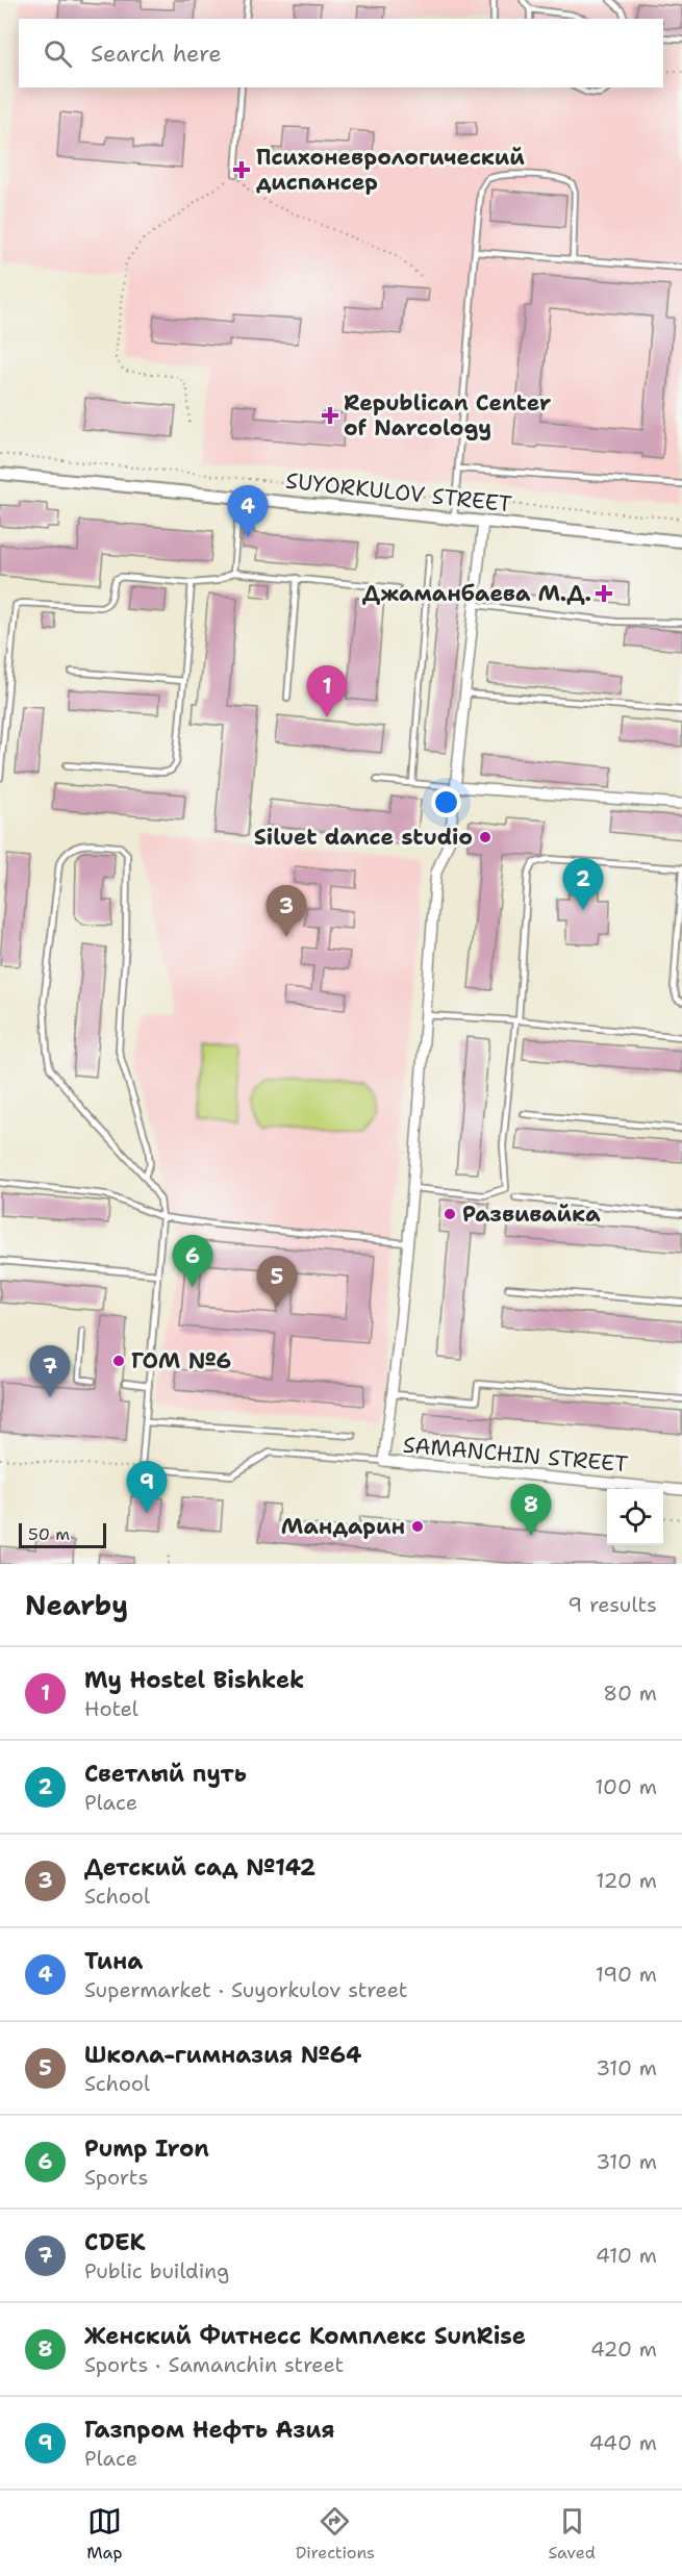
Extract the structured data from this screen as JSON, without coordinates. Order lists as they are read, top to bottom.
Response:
{
  "streets": {
    "street": ["SUYORKULOV STREET", "SAMANCHIN STREET"]
  },
  "places": {
    "health": ["Психоневрологический диспансер", "Republican Center of Narcology", "Джаманбаева М.Д."],
    "other": [
      "Siluet dance studio",
      "Развивайка",
      "ГОМ №6",
      "Мандарин"
    ]
  },
  "scale_bar": "50 m",
  "page": {
    "search": "Search here",
    "pins": [
      "4",
      "1",
      "2",
      "3",
      "6",
      "5",
      "7",
      "9",
      "8"
    ],
    "scale": "50 m",
    "heading": ["Nearby", "9 results"],
    "list": [
      {
        "mark": "1",
        "name": "My Hostel Bishkek",
        "note": "Hotel",
        "value": "80 m"
      },
      {
        "mark": "2",
        "name": "Светлый путь",
        "note": "Place",
        "value": "100 m"
      },
      {
        "mark": "3",
        "name": "Детский сад №142",
        "note": "School",
        "value": "120 m"
      },
      {
        "mark": "4",
        "name": "Тина",
        "note": "Supermarket · Suyorkulov street",
        "value": "190 m"
      },
      {
        "mark": "5",
        "name": "Школа-гимназия №64",
        "note": "School",
        "value": "310 m"
      },
      {
        "mark": "6",
        "name": "Pump Iron",
        "note": "Sports",
        "value": "310 m"
      },
      {
        "mark": "7",
        "name": "CDEK",
        "note": "Public building",
        "value": "410 m"
      },
      {
        "mark": "8",
        "name": "Женский Фитнесс Комплекс SunRise",
        "note": "Sports · Samanchin street",
        "value": "420 m"
      },
      {
        "mark": "9",
        "name": "Газпром Нефть Азия",
        "note": "Place",
        "value": "440 m"
      }
    ],
    "nav": ["Map", "Directions", "Saved"]
  }
}
